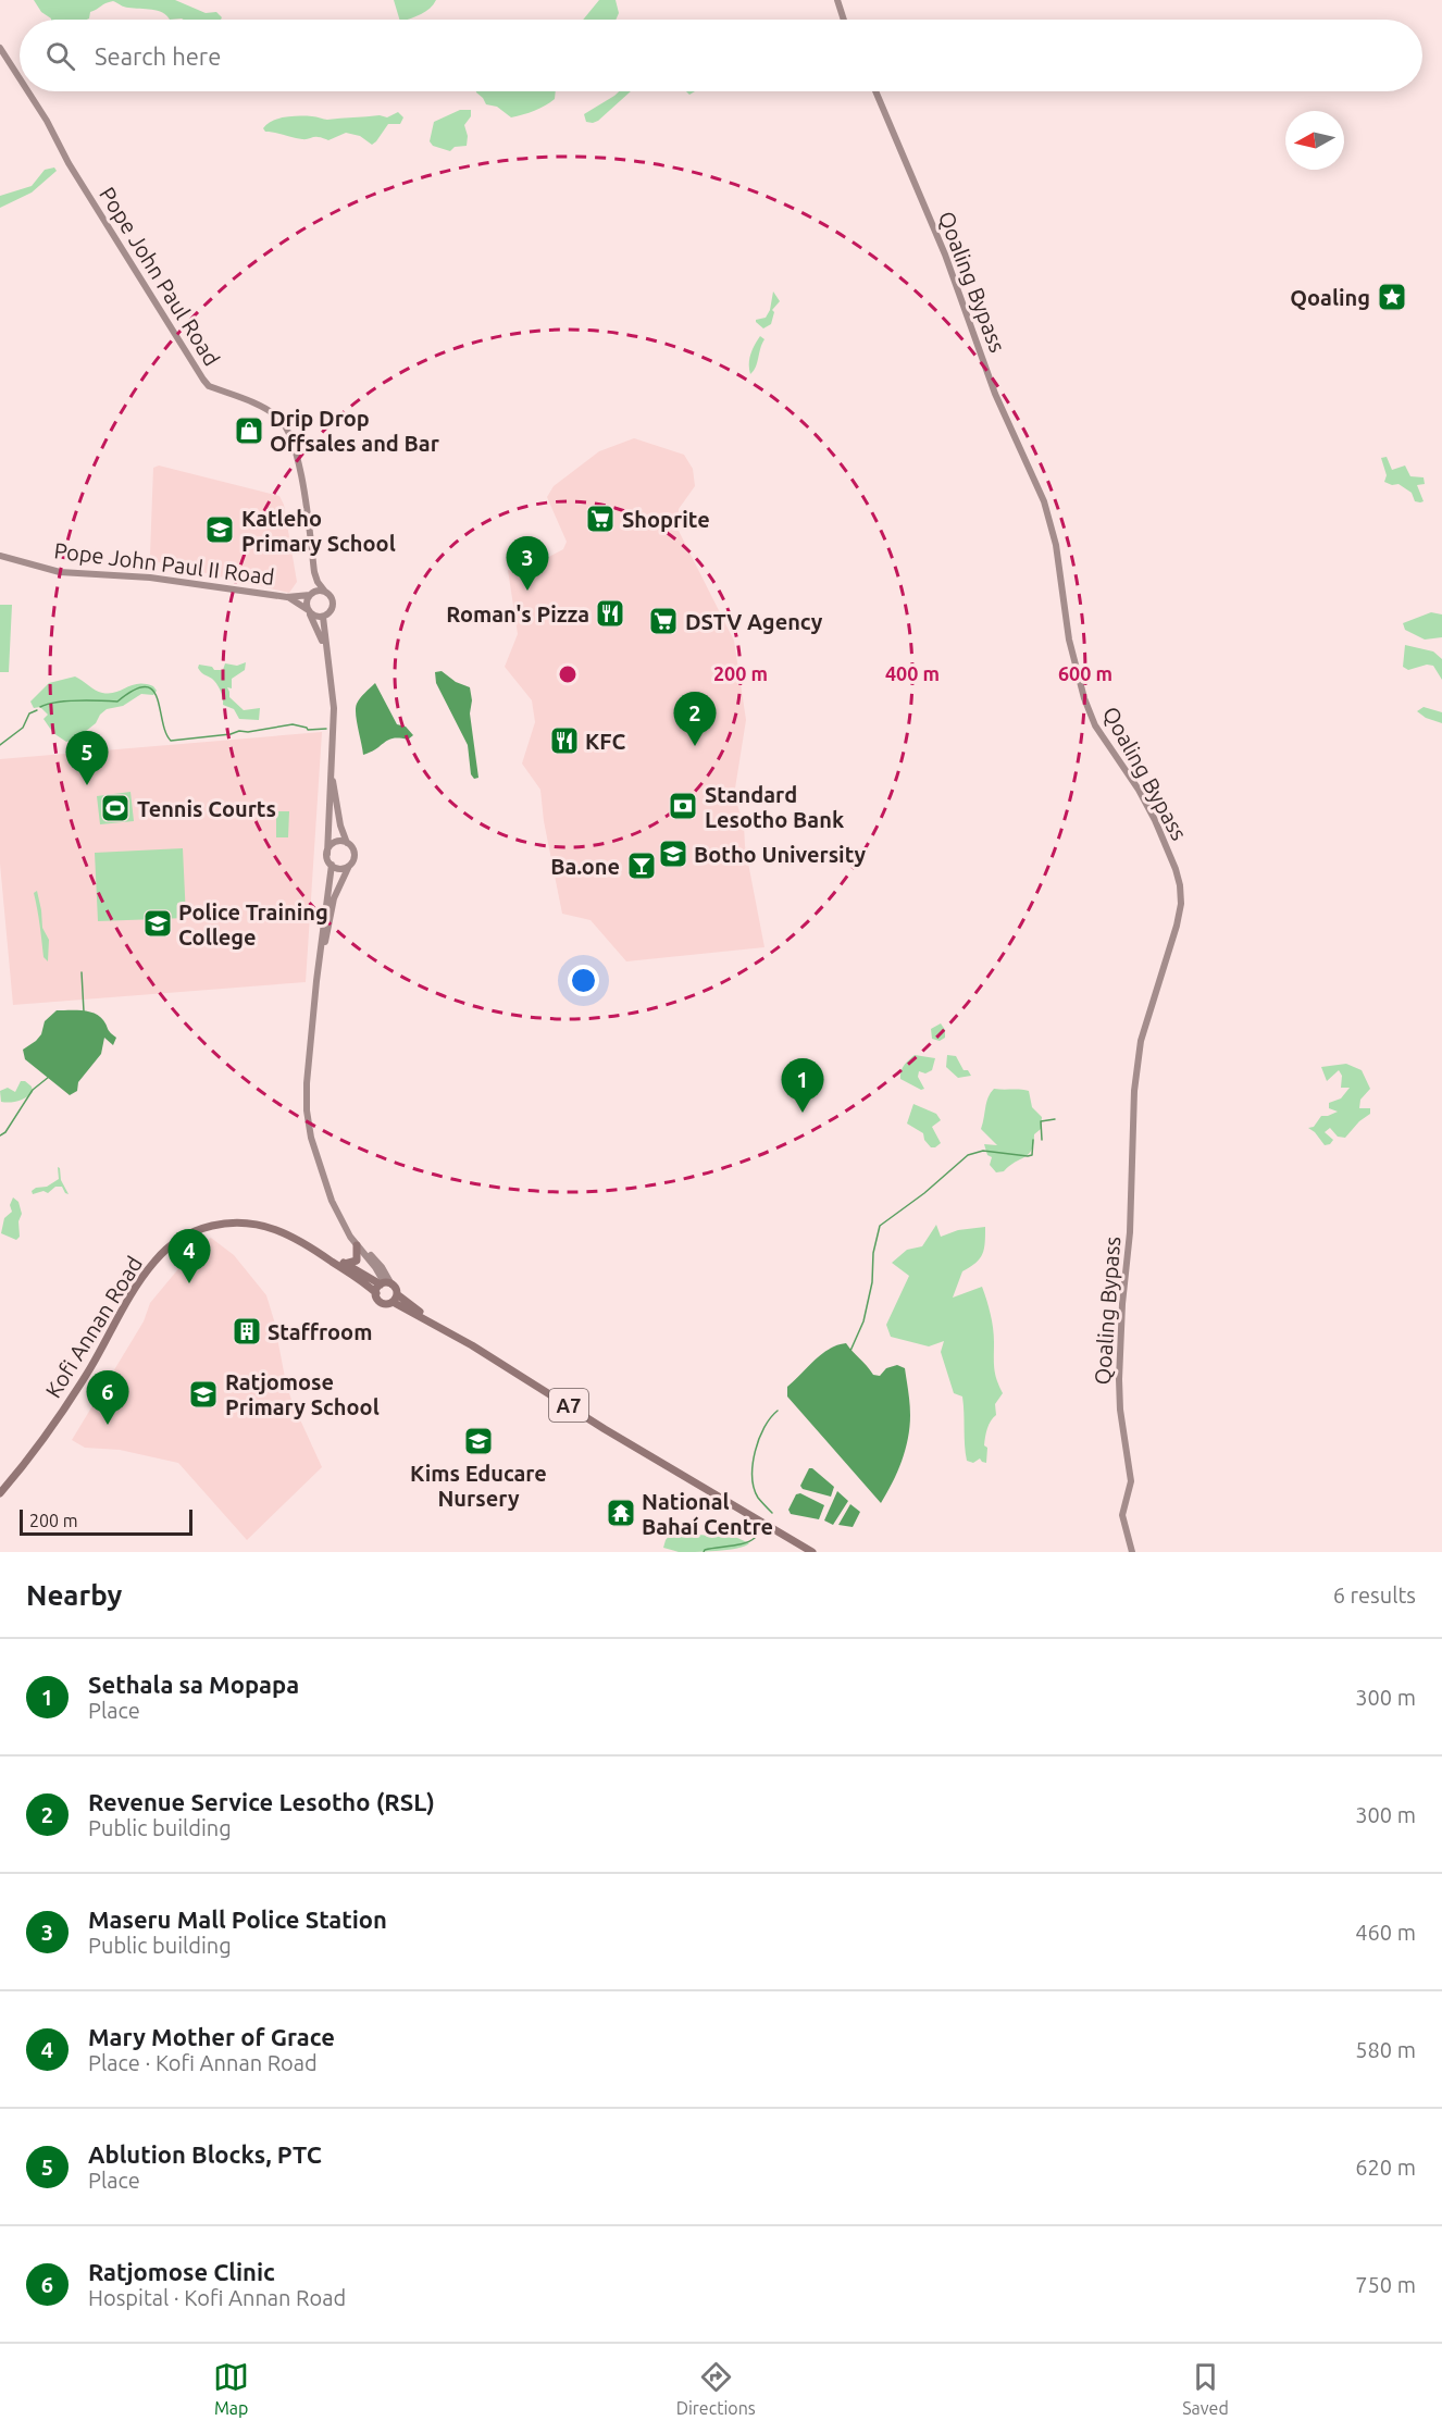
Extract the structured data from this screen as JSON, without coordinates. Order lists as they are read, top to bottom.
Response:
{
  "streets": {
    "main road": [
      "Pope John Paul Road",
      "Qoaling Bypass",
      "Pope John Paul II Road",
      "Kofi Annan Road",
      "A7"
    ]
  },
  "crossings": [
    ["Kofi Annan Road", "A7"]
  ],
  "places": {
    "place": ["Qoaling"],
    "shop": ["Drip Drop Offsales and Bar"],
    "supermarket": ["Shoprite", "DSTV Agency"],
    "school or university": [
      "Katleho Primary School",
      "Botho University",
      "Police Training College",
      "Ratjomose Primary School",
      "Kims Educare Nursery"
    ],
    "restaurant": ["Roman's Pizza", "KFC"],
    "bank": ["Standard Lesotho Bank"],
    "sports": ["Tennis Courts"],
    "bar": ["Ba.one"],
    "building": ["Staffroom"],
    "temple": ["National Bahaí Centre"]
  },
  "scale_bar": "200 m",
  "north": "left",
  "page": {
    "search": "Search here",
    "pins": [
      "3",
      "2",
      "5",
      "1",
      "4",
      "6"
    ],
    "scale": "200 m",
    "heading": ["Nearby", "6 results"],
    "list": [
      {
        "mark": "1",
        "name": "Sethala sa Mopapa",
        "note": "Place",
        "value": "300 m"
      },
      {
        "mark": "2",
        "name": "Revenue Service Lesotho (RSL)",
        "note": "Public building",
        "value": "300 m"
      },
      {
        "mark": "3",
        "name": "Maseru Mall Police Station",
        "note": "Public building",
        "value": "460 m"
      },
      {
        "mark": "4",
        "name": "Mary Mother of Grace",
        "note": "Place · Kofi Annan Road",
        "value": "580 m"
      },
      {
        "mark": "5",
        "name": "Ablution Blocks, PTC",
        "note": "Place",
        "value": "620 m"
      },
      {
        "mark": "6",
        "name": "Ratjomose Clinic",
        "note": "Hospital · Kofi Annan Road",
        "value": "750 m"
      }
    ],
    "nav": ["Map", "Directions", "Saved"]
  },
  "rings": ["200 m", "400 m", "600 m"]
}
